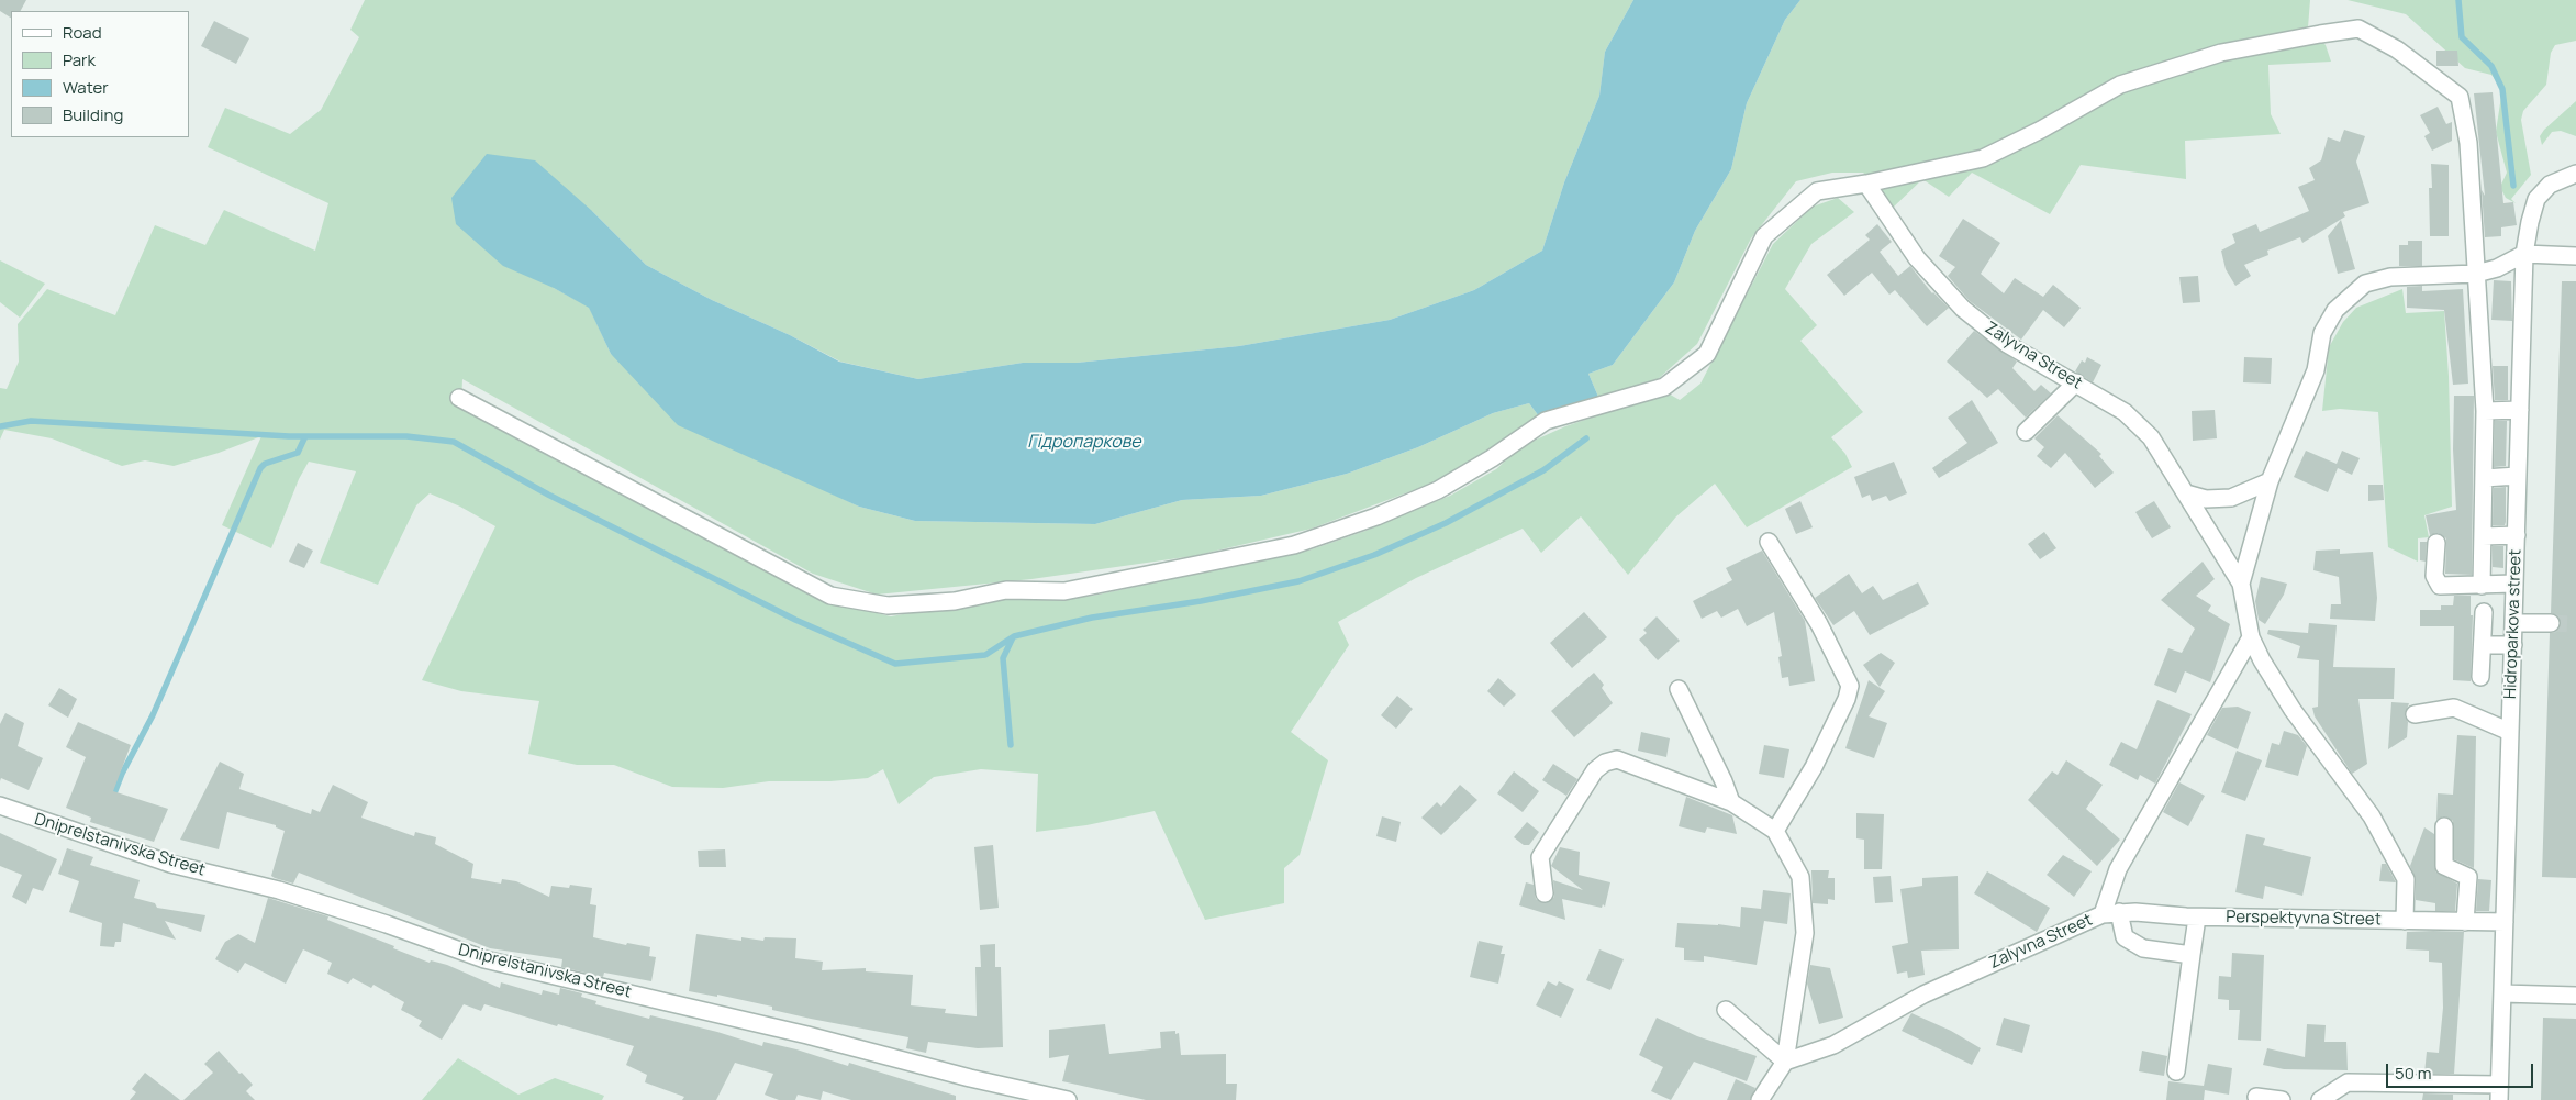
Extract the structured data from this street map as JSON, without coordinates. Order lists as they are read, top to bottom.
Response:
{
  "streets": {
    "street": [
      "Zalyvna Street",
      "Hidroparkova street",
      "Dniprelstanivska Street",
      "Perspektyvna Street"
    ]
  },
  "crossings": [
    ["Zalyvna Street", "Hidroparkova street"],
    ["Zalyvna Street", "Perspektyvna Street"],
    ["Hidroparkova street", "Perspektyvna Street"]
  ],
  "water": ["Гідропаркове"],
  "legend": [
    "Road",
    "Park",
    "Water",
    "Building"
  ],
  "scale_bar": "50 m"
}
